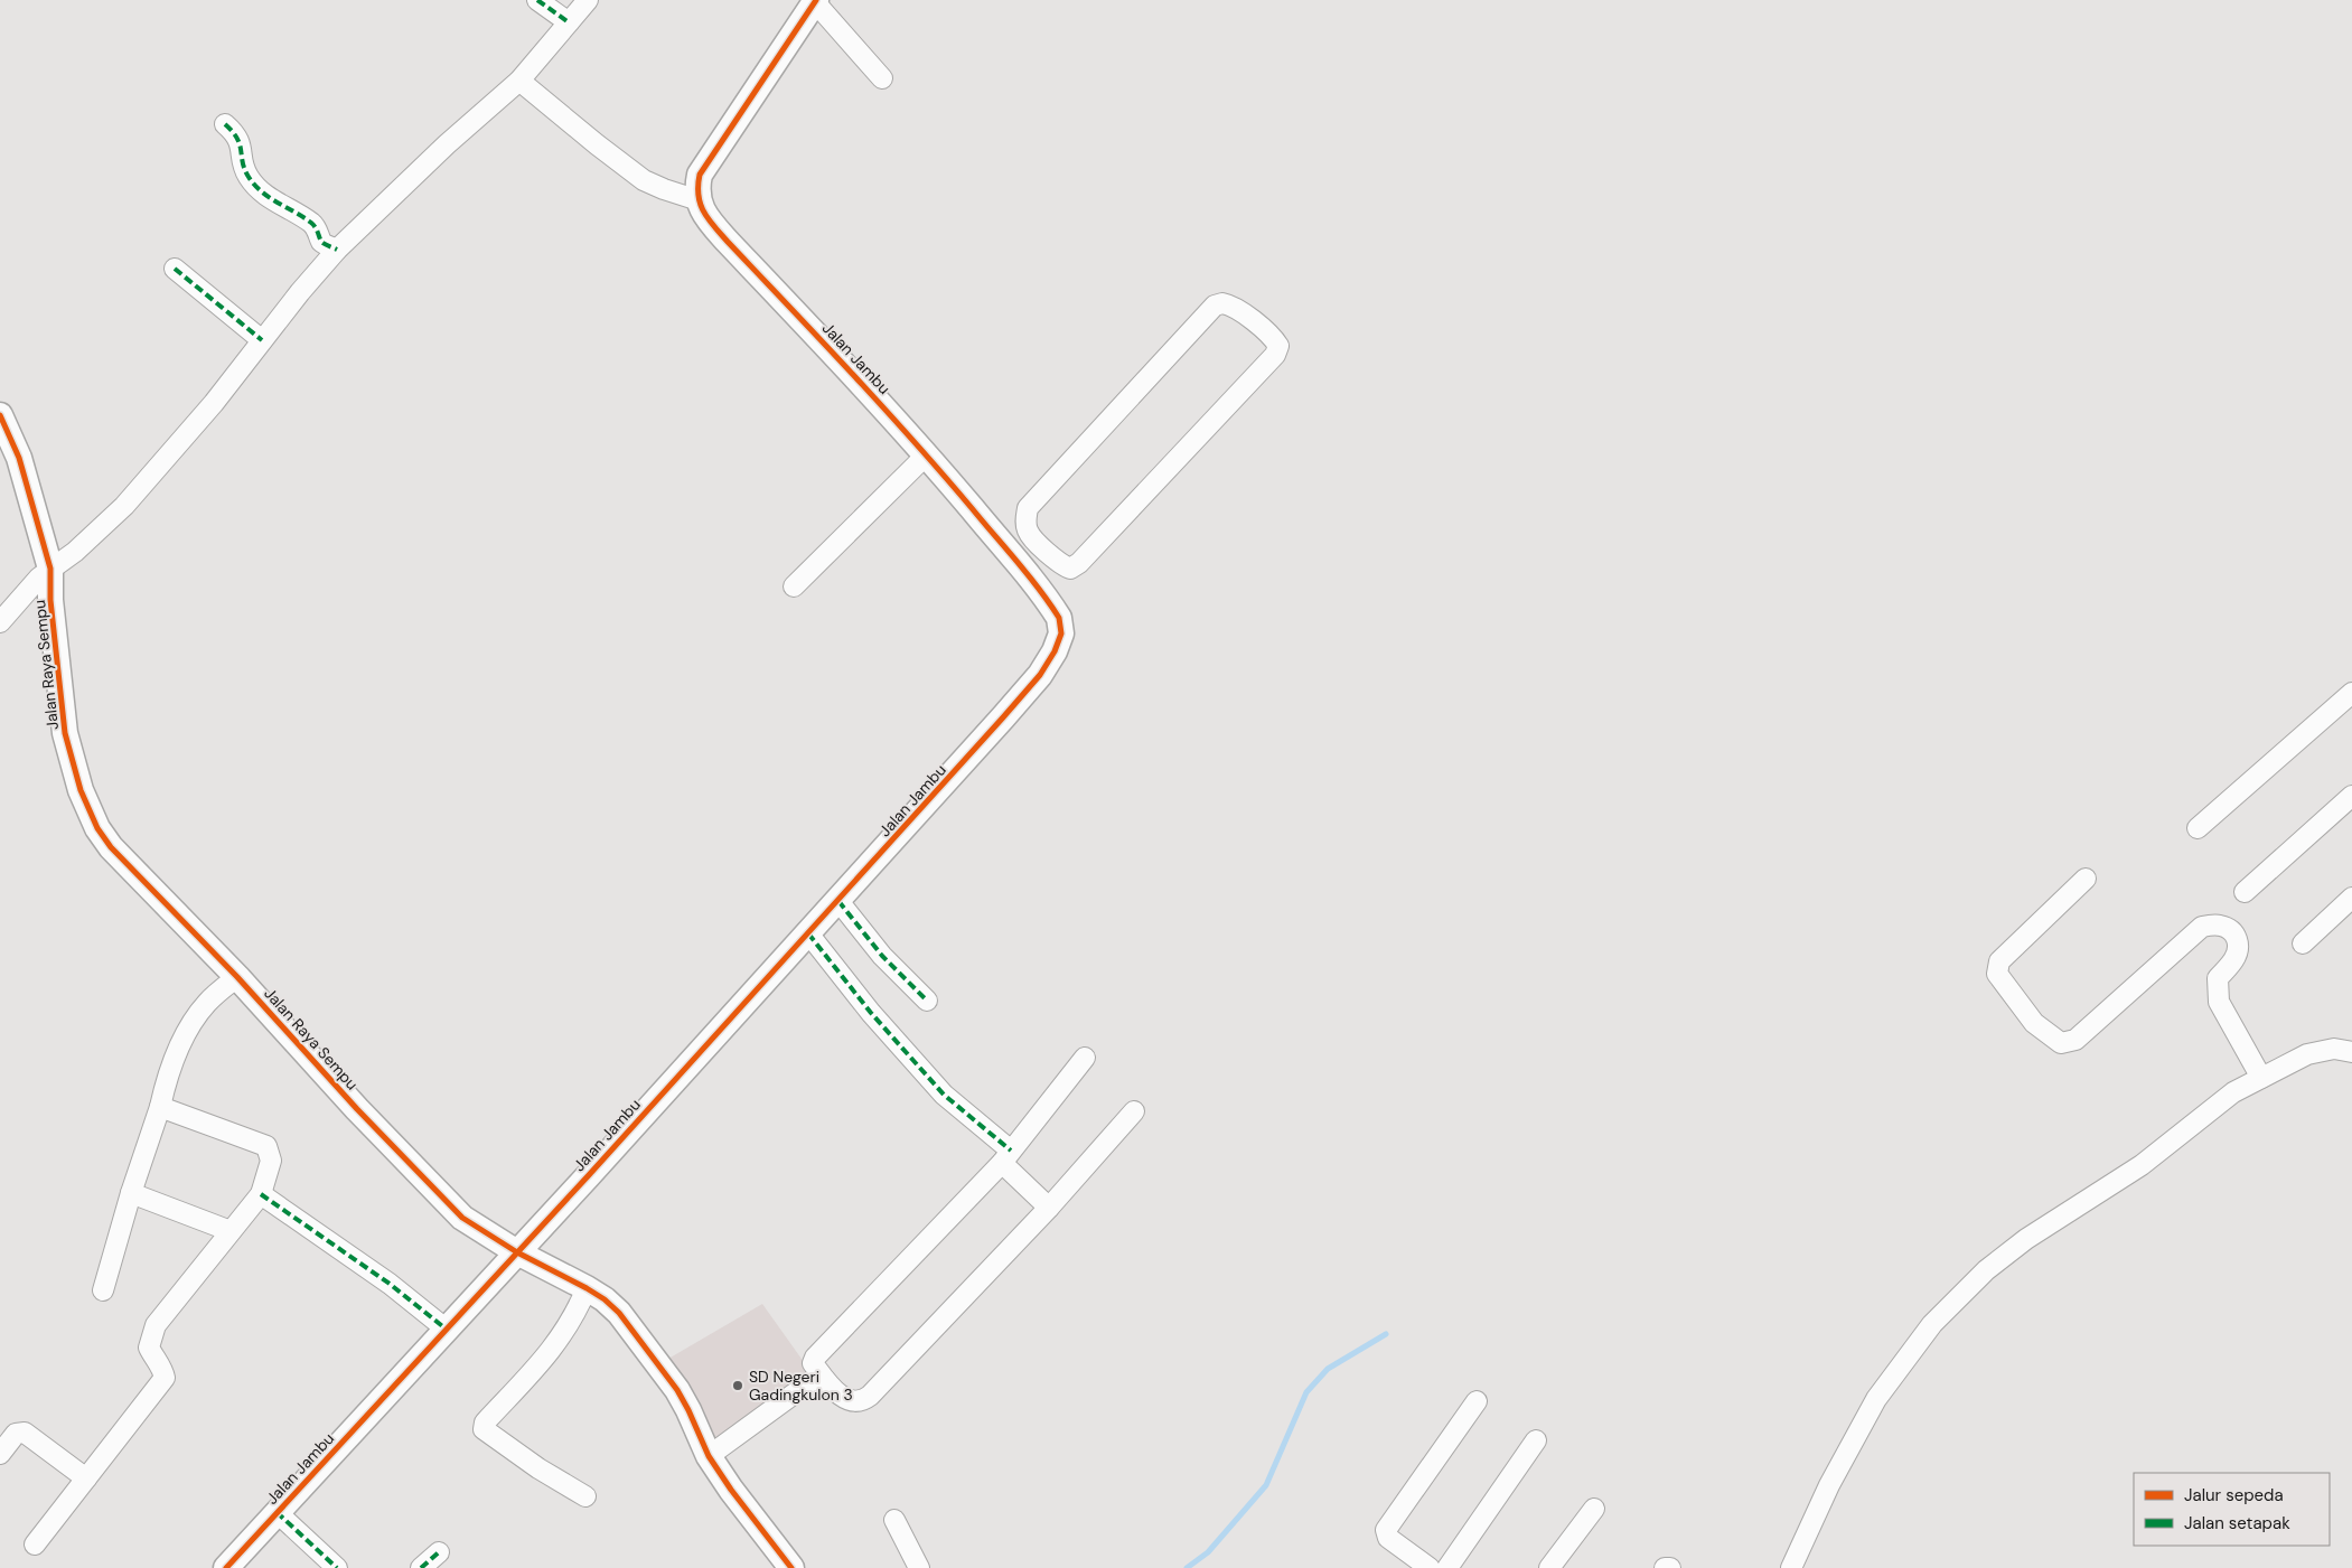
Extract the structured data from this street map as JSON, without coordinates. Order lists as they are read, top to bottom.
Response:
{
  "streets": {
    "street": ["Jalan Jambu", "Jalan Raya Sempu"]
  },
  "crossings": [
    ["Jalan Jambu", "Jalan Raya Sempu"]
  ],
  "places": ["SD Negeri Gadingkulon 3"],
  "legend": ["Jalur sepeda", "Jalan setapak"]
}
